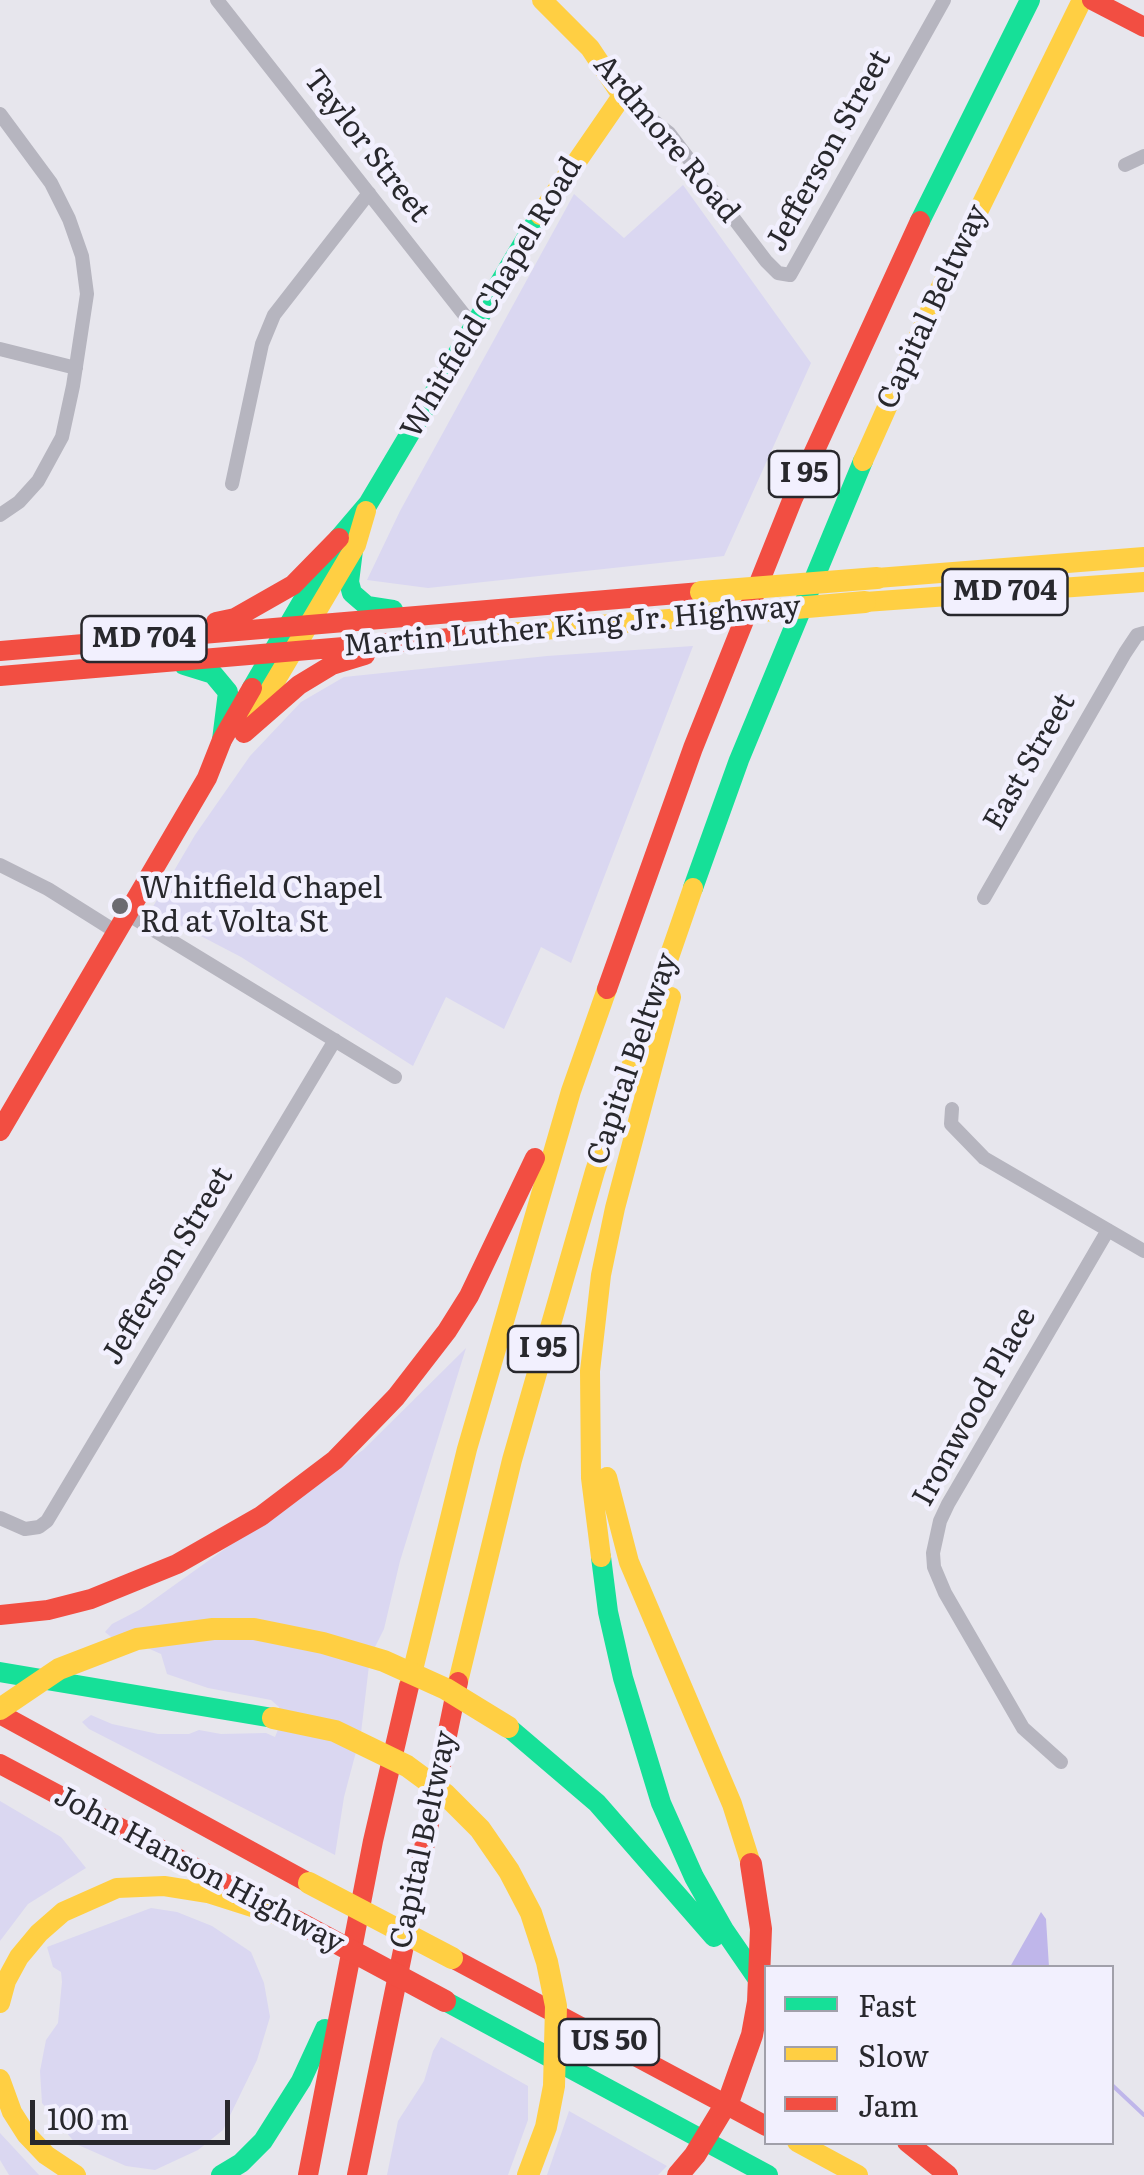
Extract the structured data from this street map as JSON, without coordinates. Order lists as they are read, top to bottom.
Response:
{
  "streets": {
    "main road": [
      "Ardmore Road",
      "Whitfield Chapel Road",
      "Capital Beltway",
      "I 95",
      "MD 704",
      "Martin Luther King Jr. Highway",
      "John Hanson Highway",
      "US 50"
    ],
    "street": [
      "Taylor Street",
      "Jefferson Street",
      "East Street",
      "Ironwood Place"
    ]
  },
  "crossings": [
    ["Ardmore Road", "Jefferson Street"],
    ["Ardmore Road", "Whitfield Chapel Road"],
    ["Taylor Street", "Whitfield Chapel Road"],
    ["Whitfield Chapel Road", "Martin Luther King Jr. Highway"]
  ],
  "places": ["Whitfield Chapel Rd at Volta St"],
  "legend": ["Fast", "Slow", "Jam"],
  "scale_bar": "100 m"
}
